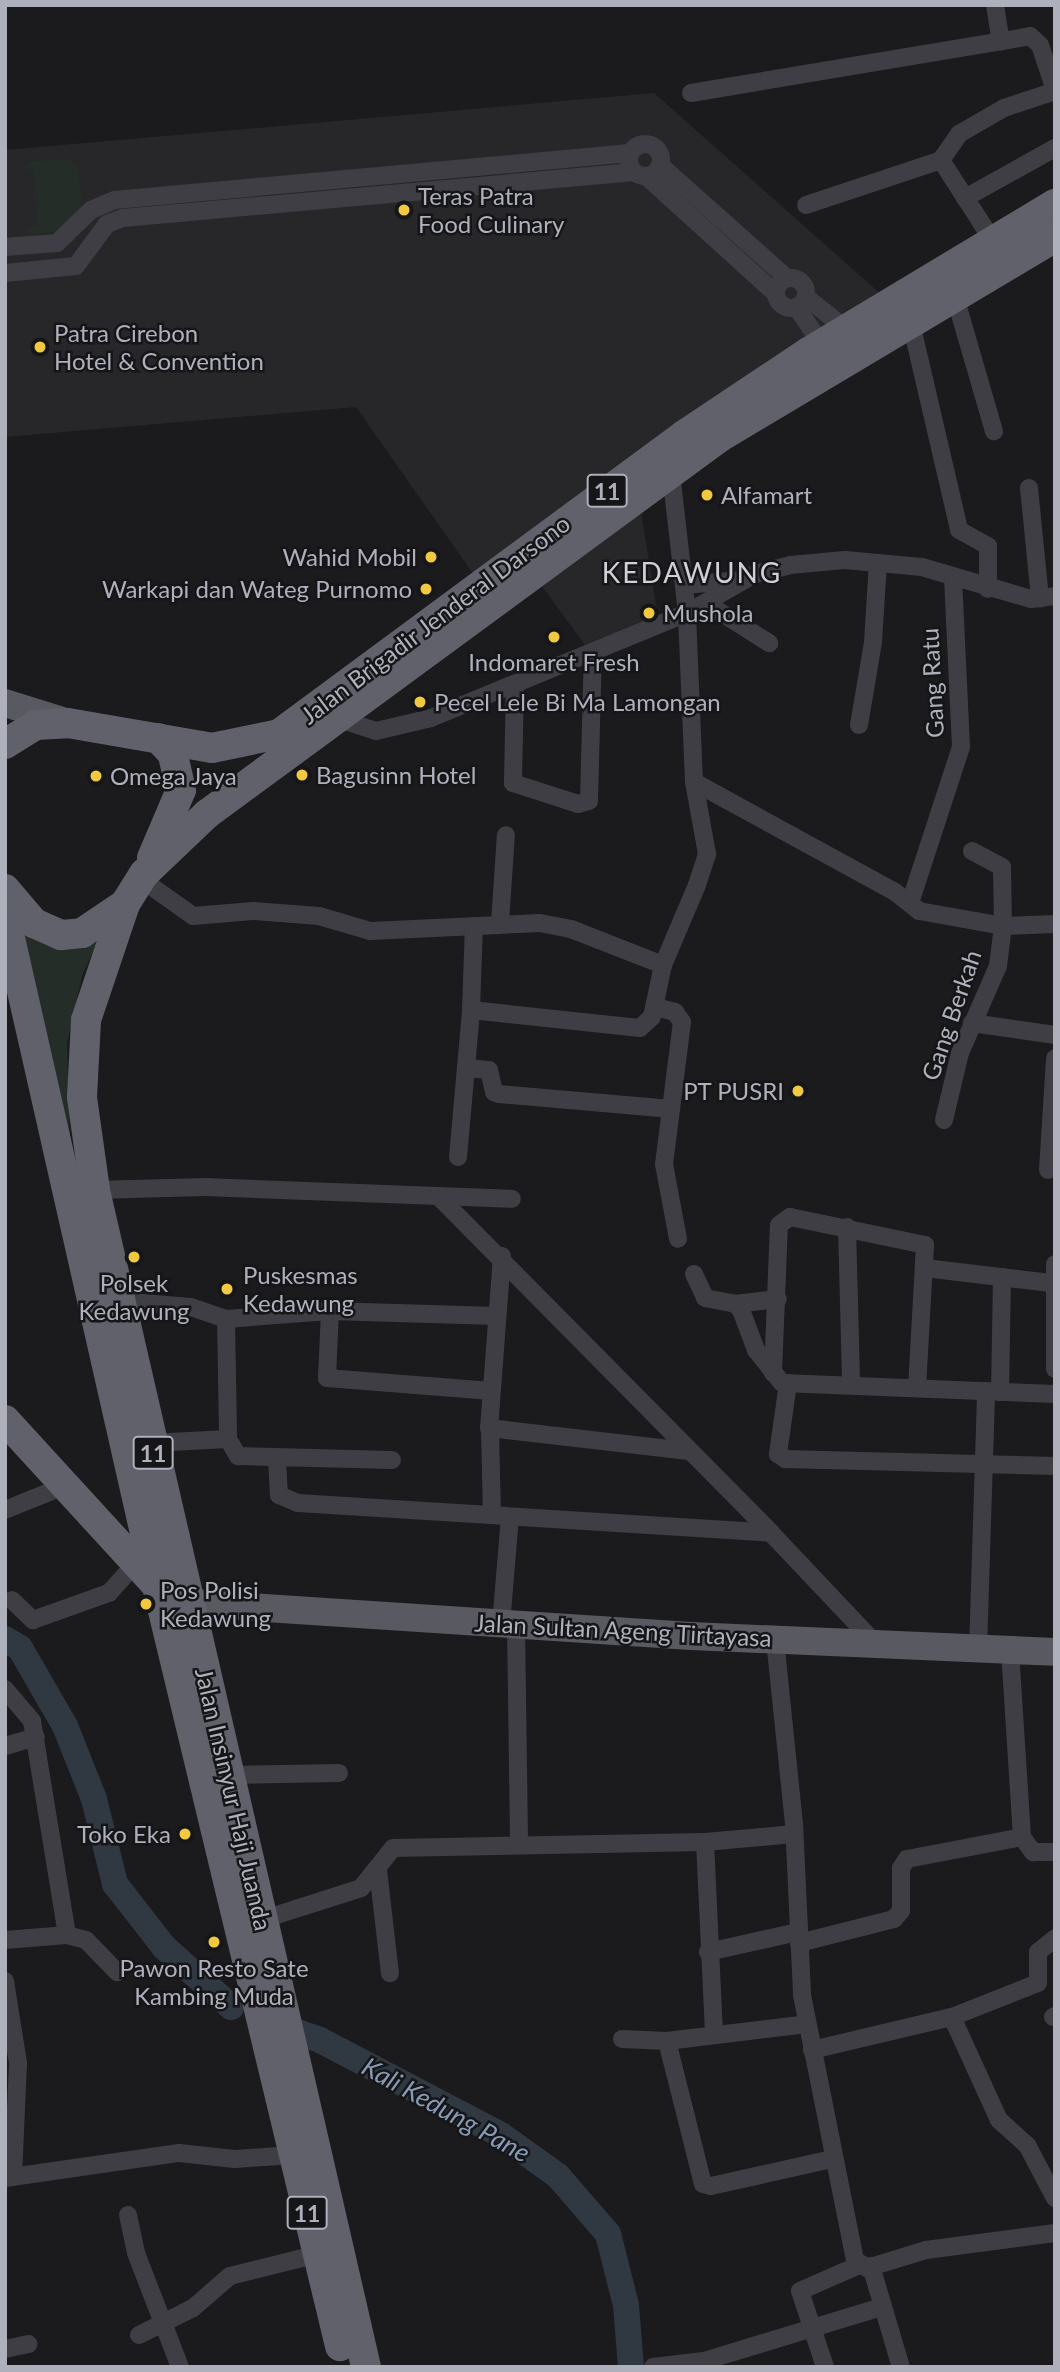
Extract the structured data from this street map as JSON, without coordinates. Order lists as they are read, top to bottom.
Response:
{
  "streets": {
    "highway": ["11", "Jalan Brigadir Jenderal Darsono", "Jalan Insinyur Haji Juanda"],
    "main road": ["Jalan Sultan Ageng Tirtayasa"],
    "street": ["Gang Ratu", "Gang Berkah"]
  },
  "crossings": [
    ["11", "Jalan Brigadir Jenderal Darsono"],
    ["Jalan Brigadir Jenderal Darsono", "Jalan Insinyur Haji Juanda"],
    ["Jalan Sultan Ageng Tirtayasa", "Jalan Insinyur Haji Juanda"]
  ],
  "districts": ["KEDAWUNG"],
  "water": ["Kali Kedung Pane"],
  "places": [
    "Teras Patra Food Culinary",
    "Patra Cirebon Hotel & Convention",
    "Alfamart",
    "Wahid Mobil",
    "Warkapi dan Wateg Purnomo",
    "Mushola",
    "Indomaret Fresh",
    "Pecel Lele Bi Ma Lamongan",
    "Bagusinn Hotel",
    "Omega Jaya",
    "PT PUSRI",
    "Polsek Kedawung",
    "Puskesmas Kedawung",
    "Pos Polisi Kedawung",
    "Toko Eka",
    "Pawon Resto Sate Kambing Muda"
  ]
}
